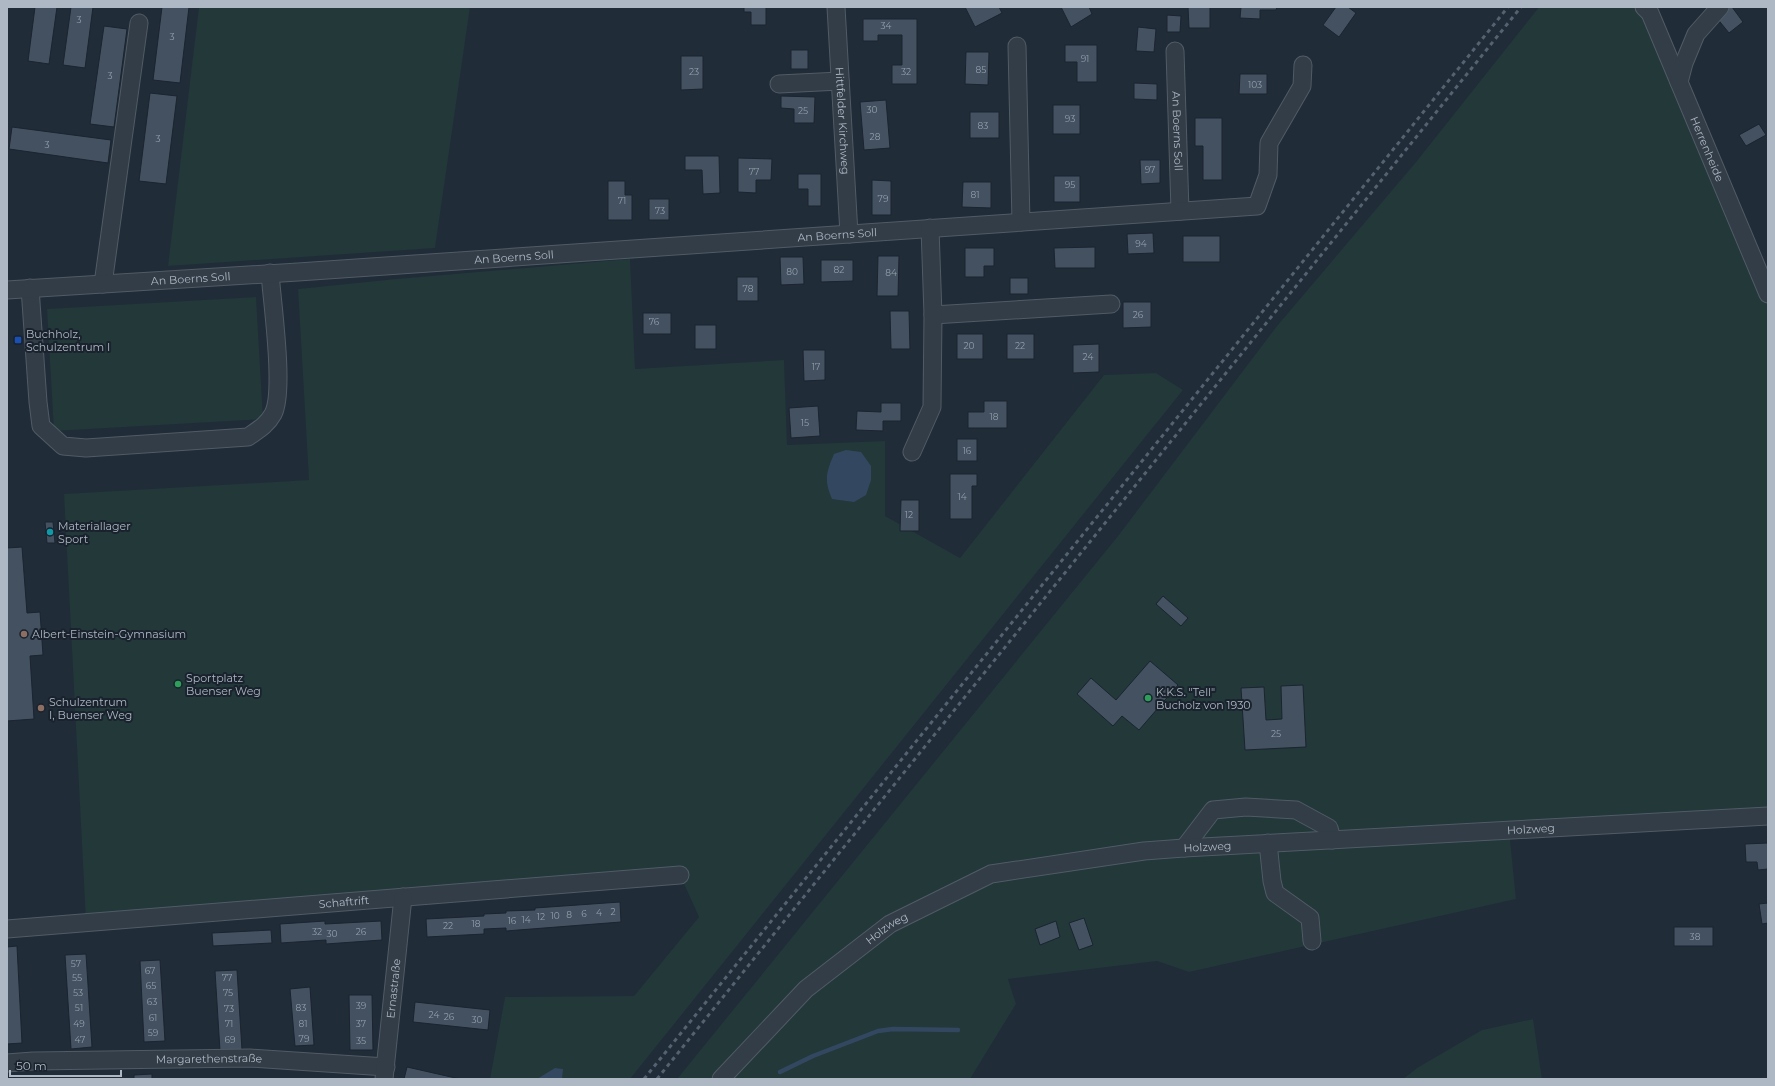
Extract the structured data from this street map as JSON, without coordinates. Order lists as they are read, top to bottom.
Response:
{
  "streets": {
    "street": [
      "Hittfelder Kirchweg",
      "An Boerns Soll",
      "Herrenheide",
      "Holzweg",
      "Schaftrift",
      "Ernastraße",
      "Margarethenstraße"
    ]
  },
  "crossings": [
    ["Hittfelder Kirchweg", "An Boerns Soll"],
    ["Schaftrift", "Ernastraße"],
    ["Ernastraße", "Margarethenstraße"]
  ],
  "places": {
    "transit": ["Buchholz, Schulzentrum I"],
    "other": [
      "Materiallager Sport",
      "Albert-Einstein-Gymnasium",
      "Sportplatz Buenser Weg",
      "K.K.S. \"Tell\" Bucholz von 1930",
      "Schulzentrum I, Buenser Weg"
    ]
  },
  "house_numbers": [
    "3",
    "34",
    "3",
    "91",
    "85",
    "23",
    "32",
    "3",
    "103",
    "30",
    "25",
    "93",
    "83",
    "28",
    "3",
    "3",
    "97",
    "77",
    "95",
    "81",
    "79",
    "71",
    "73",
    "94",
    "82",
    "80",
    "84",
    "78",
    "26",
    "76",
    "20",
    "22",
    "24",
    "17",
    "18",
    "15",
    "16",
    "14",
    "12",
    "25",
    "2",
    "4",
    "6",
    "8",
    "10",
    "12",
    "14",
    "16",
    "18",
    "22",
    "32",
    "26",
    "30",
    "38",
    "57",
    "67",
    "55",
    "77",
    "65",
    "53",
    "75",
    "63",
    "39",
    "51",
    "83",
    "73",
    "24",
    "26",
    "61",
    "30",
    "49",
    "71",
    "81",
    "37",
    "59",
    "79",
    "47",
    "69",
    "35"
  ],
  "scale_bar": "50 m"
}
